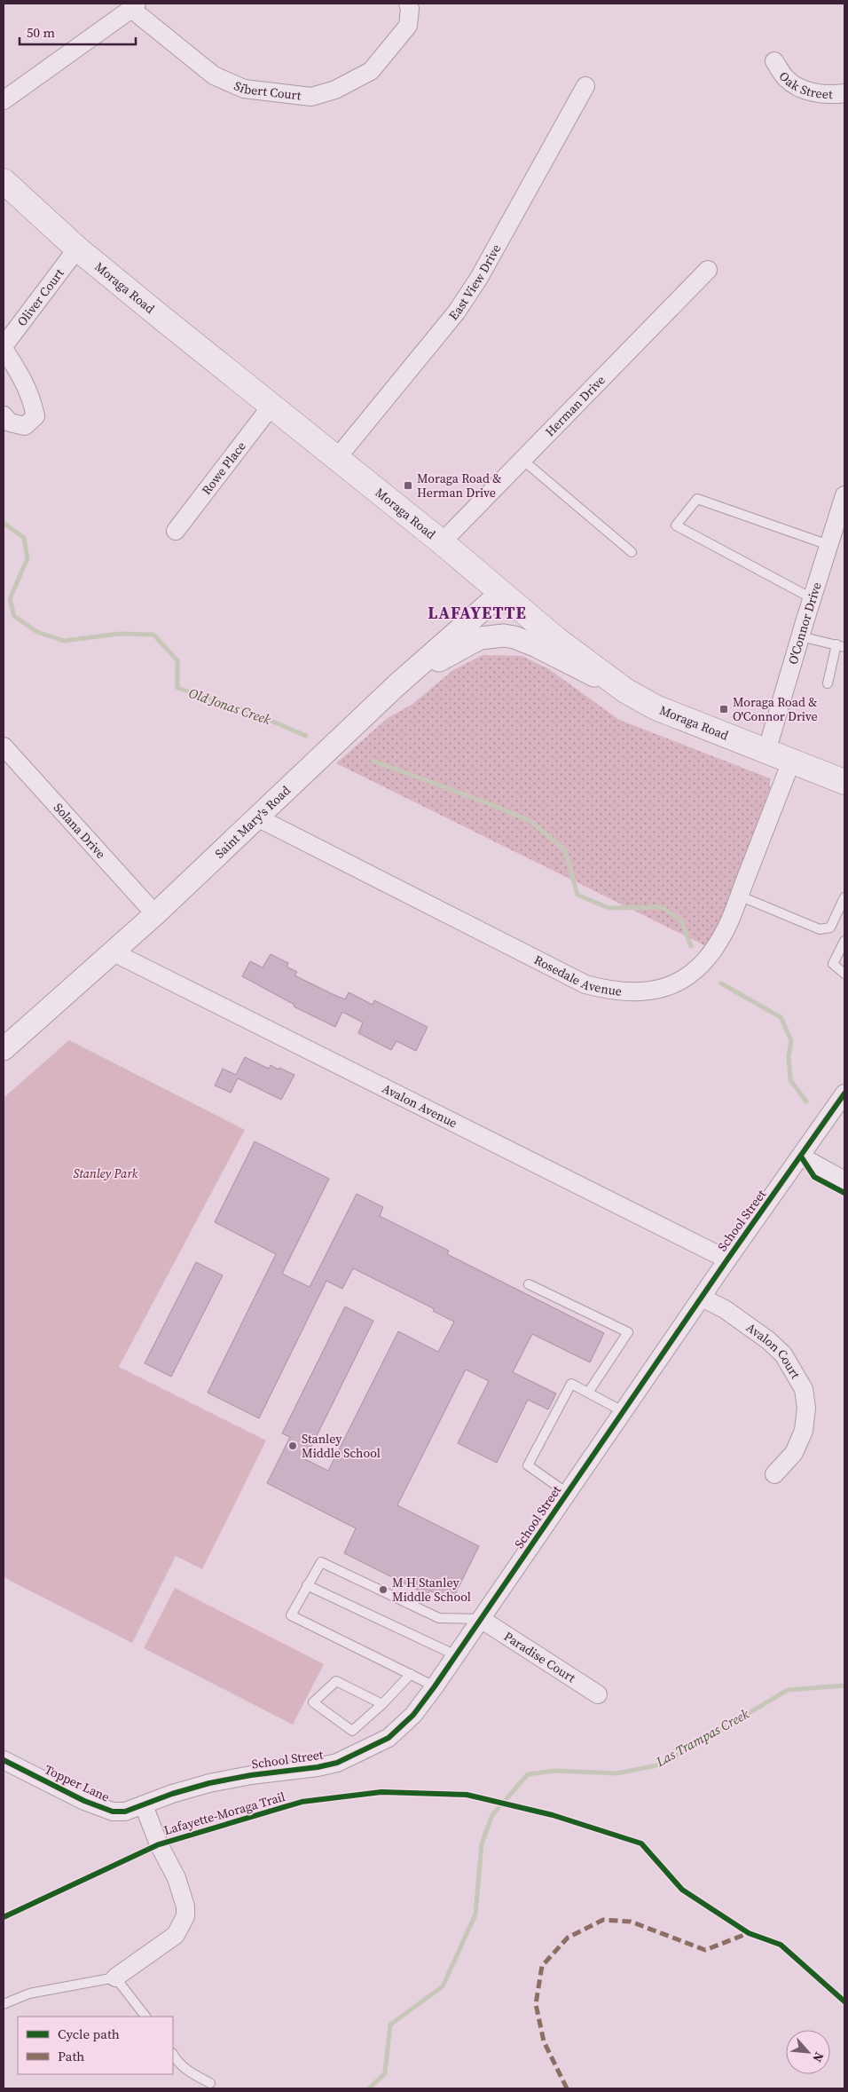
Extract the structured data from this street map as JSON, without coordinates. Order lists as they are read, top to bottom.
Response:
{
  "streets": {
    "main road": ["Moraga Road"],
    "street": [
      "Oak Street",
      "Sibert Court",
      "East View Drive",
      "Oliver Court",
      "Herman Drive",
      "Rowe Place",
      "O'Connor Drive",
      "Saint Mary's Road",
      "Solana Drive",
      "Rosedale Avenue",
      "Avalon Avenue",
      "School Street",
      "Avalon Court",
      "Paradise Court",
      "Topper Lane"
    ],
    "cycle path": ["Lafayette-Moraga Trail"]
  },
  "crossings": [
    ["East View Drive", "Moraga Road"],
    ["Moraga Road", "Oliver Court"],
    ["Moraga Road", "Herman Drive"],
    ["Moraga Road", "Rowe Place"],
    ["Moraga Road", "O'Connor Drive"],
    ["Moraga Road", "Saint Mary's Road"],
    ["Moraga Road", "Rosedale Avenue"],
    ["Saint Mary's Road", "Solana Drive"],
    ["Saint Mary's Road", "Rosedale Avenue"],
    ["Saint Mary's Road", "Avalon Avenue"],
    ["Avalon Avenue", "School Street"],
    ["School Street", "Avalon Court"],
    ["School Street", "Paradise Court"],
    ["School Street", "Topper Lane"]
  ],
  "districts": ["LAFAYETTE"],
  "water": ["Old Jonas Creek", "Las Trampas Creek"],
  "parks": ["Stanley Park"],
  "places": {
    "transit": ["Moraga Road & Herman Drive", "Moraga Road & O'Connor Drive"],
    "other": ["Stanley Middle School", "M H Stanley Middle School"]
  },
  "legend": ["Cycle path", "Path"],
  "scale_bar": "50 m",
  "north": "bottom right"
}
